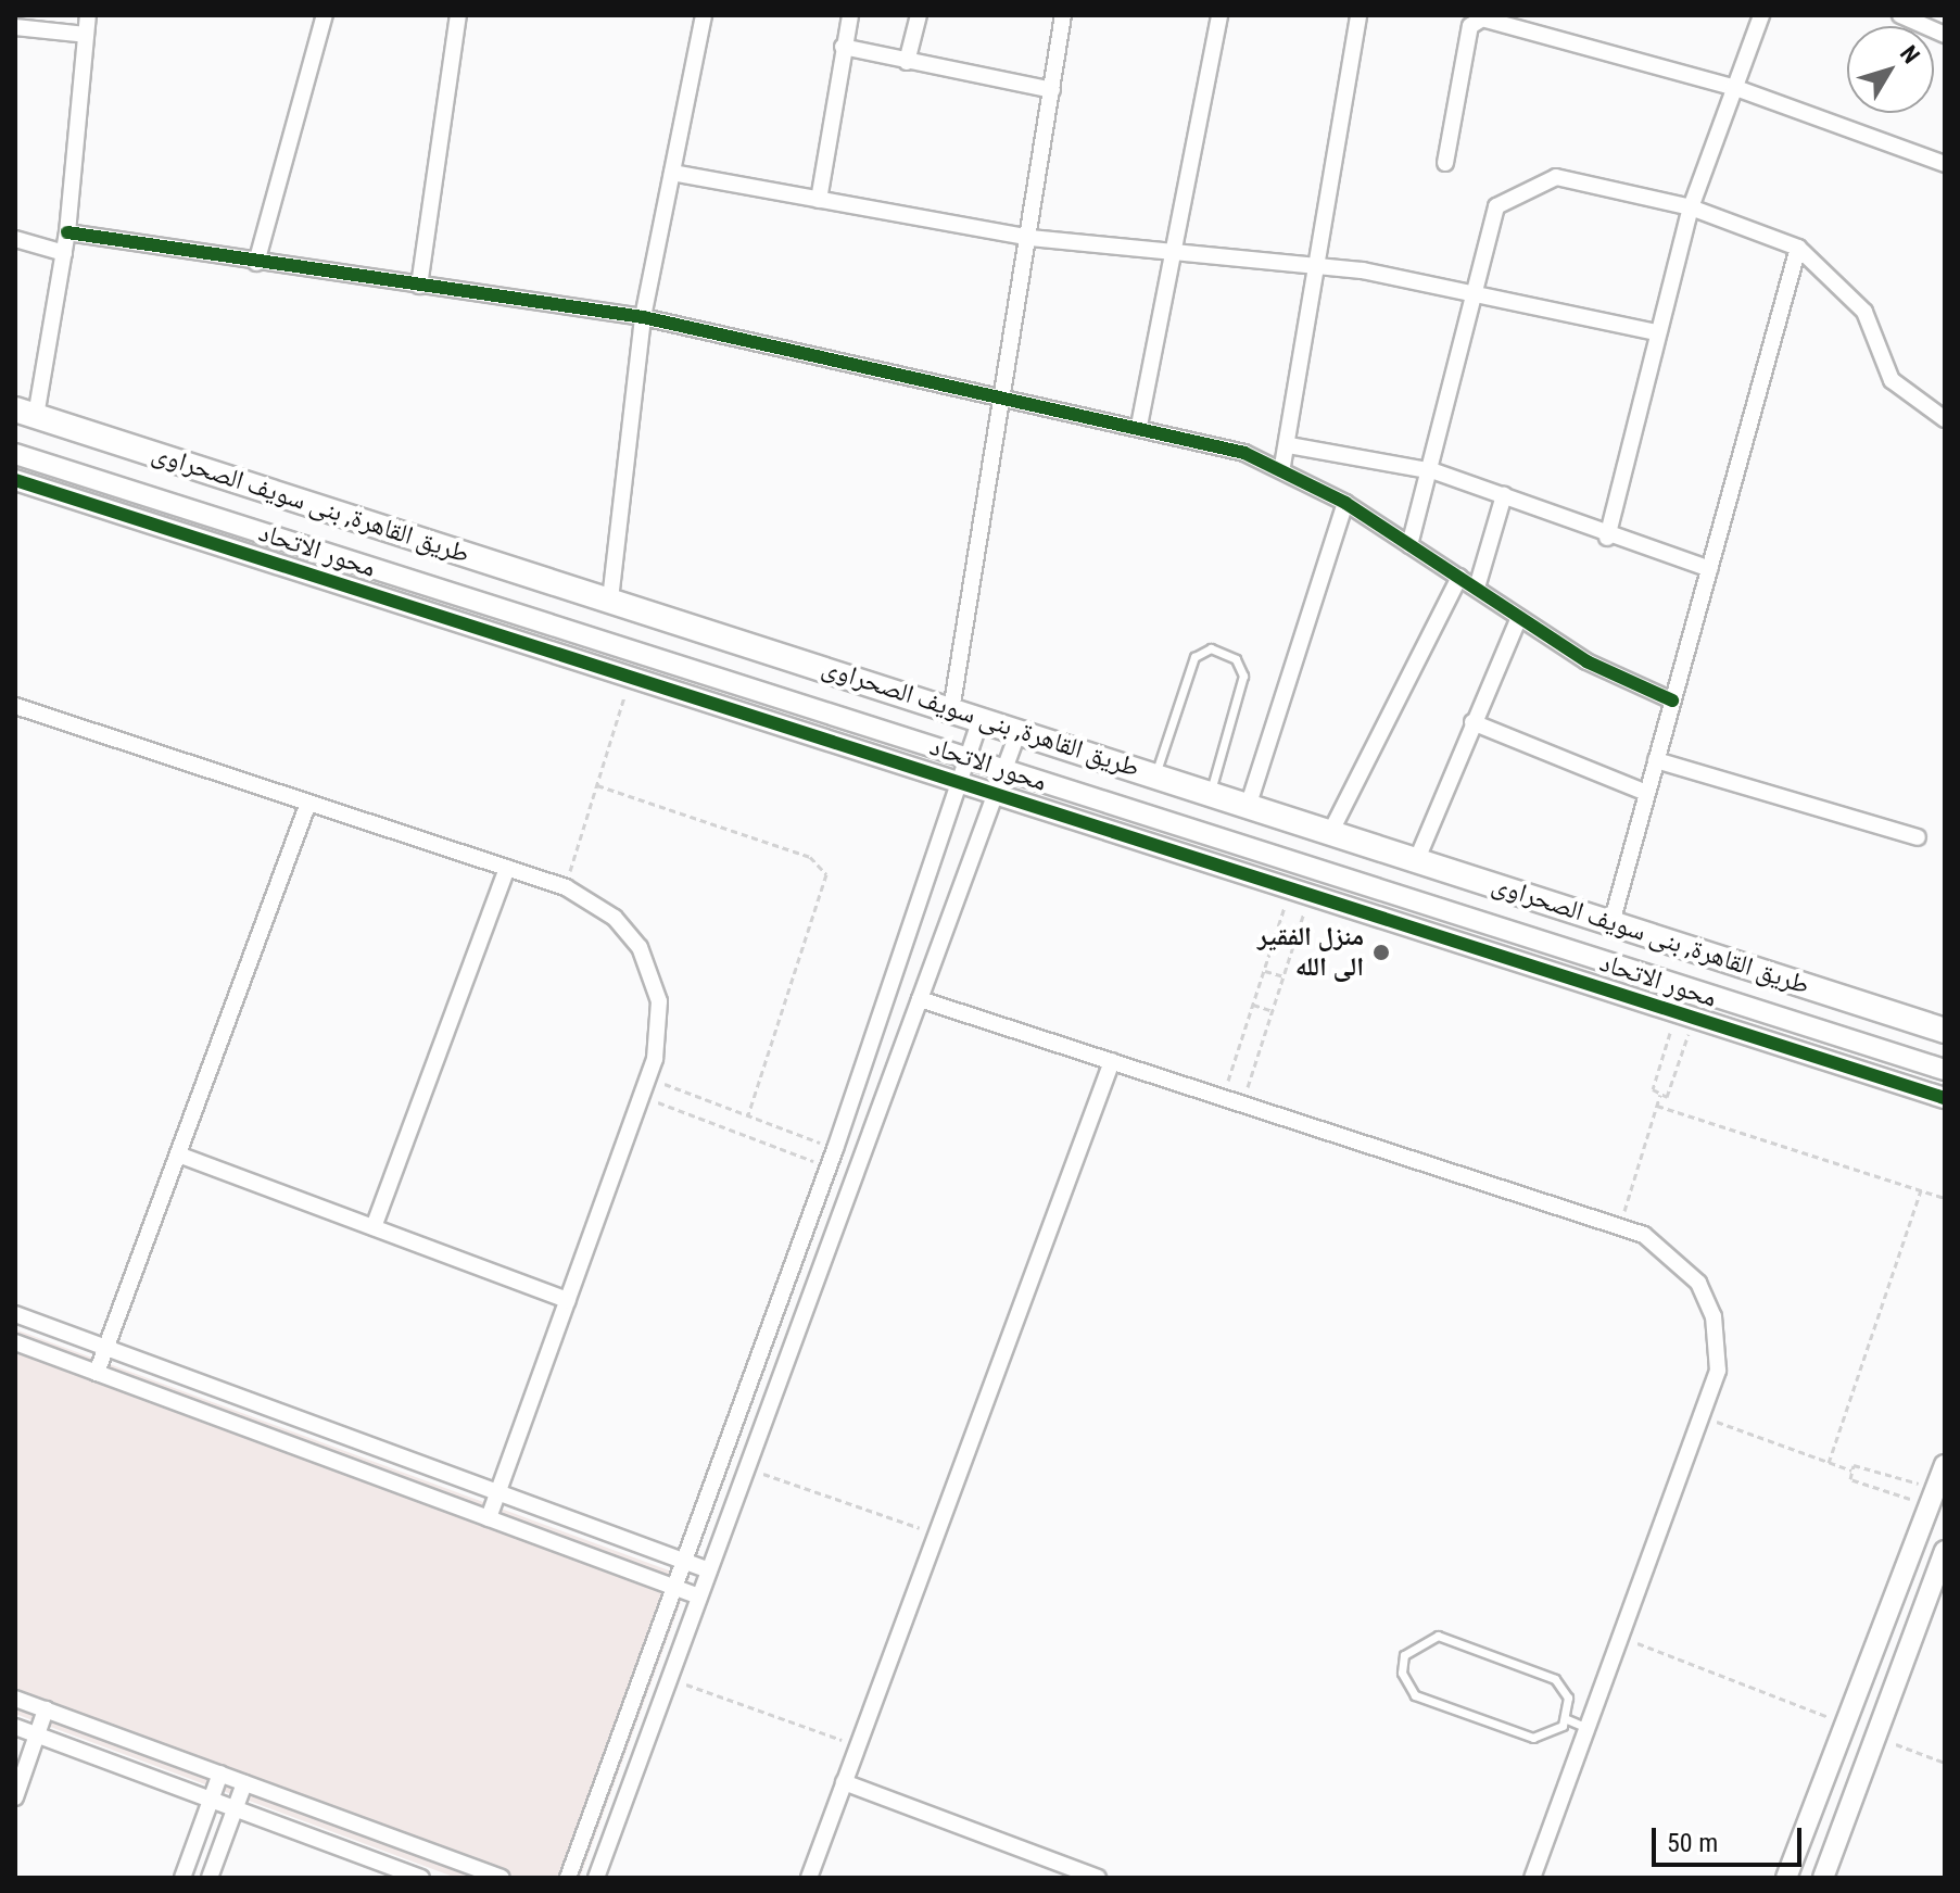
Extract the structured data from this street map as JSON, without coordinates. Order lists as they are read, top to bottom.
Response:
{
  "streets": {
    "main road": ["طريق القاهرة, بنى سويف الصحراوى"],
    "street": ["محور الاتحاد"]
  },
  "places": ["منزل الفقير الى الله"],
  "scale_bar": "50 m",
  "north": "top right"
}
